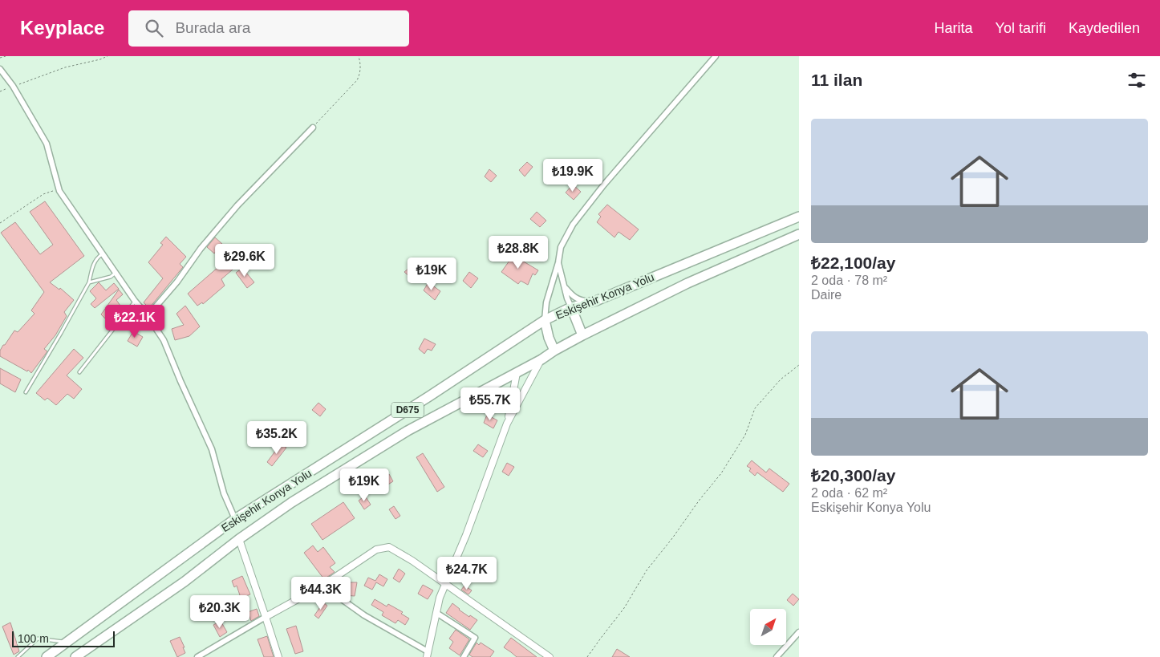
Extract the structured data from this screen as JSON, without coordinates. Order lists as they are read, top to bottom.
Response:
{
  "streets": {
    "highway": ["Eskişehir Konya Yolu", "D675"]
  },
  "crossings": [
    ["Eskişehir Konya Yolu", "D675"]
  ],
  "scale_bar": "100 m",
  "north": "top right",
  "page": {
    "header": "Keyplace",
    "search": "Burada ara",
    "nav": ["Harita", "Yol tarifi", "Kaydedilen"],
    "heading": "11 ilan",
    "list": [
      {
        "name": "₺22,100/ay",
        "note": "2 oda · 78 m² · Daire"
      },
      {
        "name": "₺20,300/ay",
        "note": "2 oda · 62 m² · Eskişehir Konya Yolu"
      }
    ],
    "price": [
      "₺19.9K",
      "₺28.8K",
      "₺29.6K",
      "₺19K",
      "₺22.1K",
      "₺55.7K",
      "₺35.2K",
      "₺19K",
      "₺24.7K",
      "₺44.3K",
      "₺20.3K"
    ],
    "scale": "100 m"
  }
}
